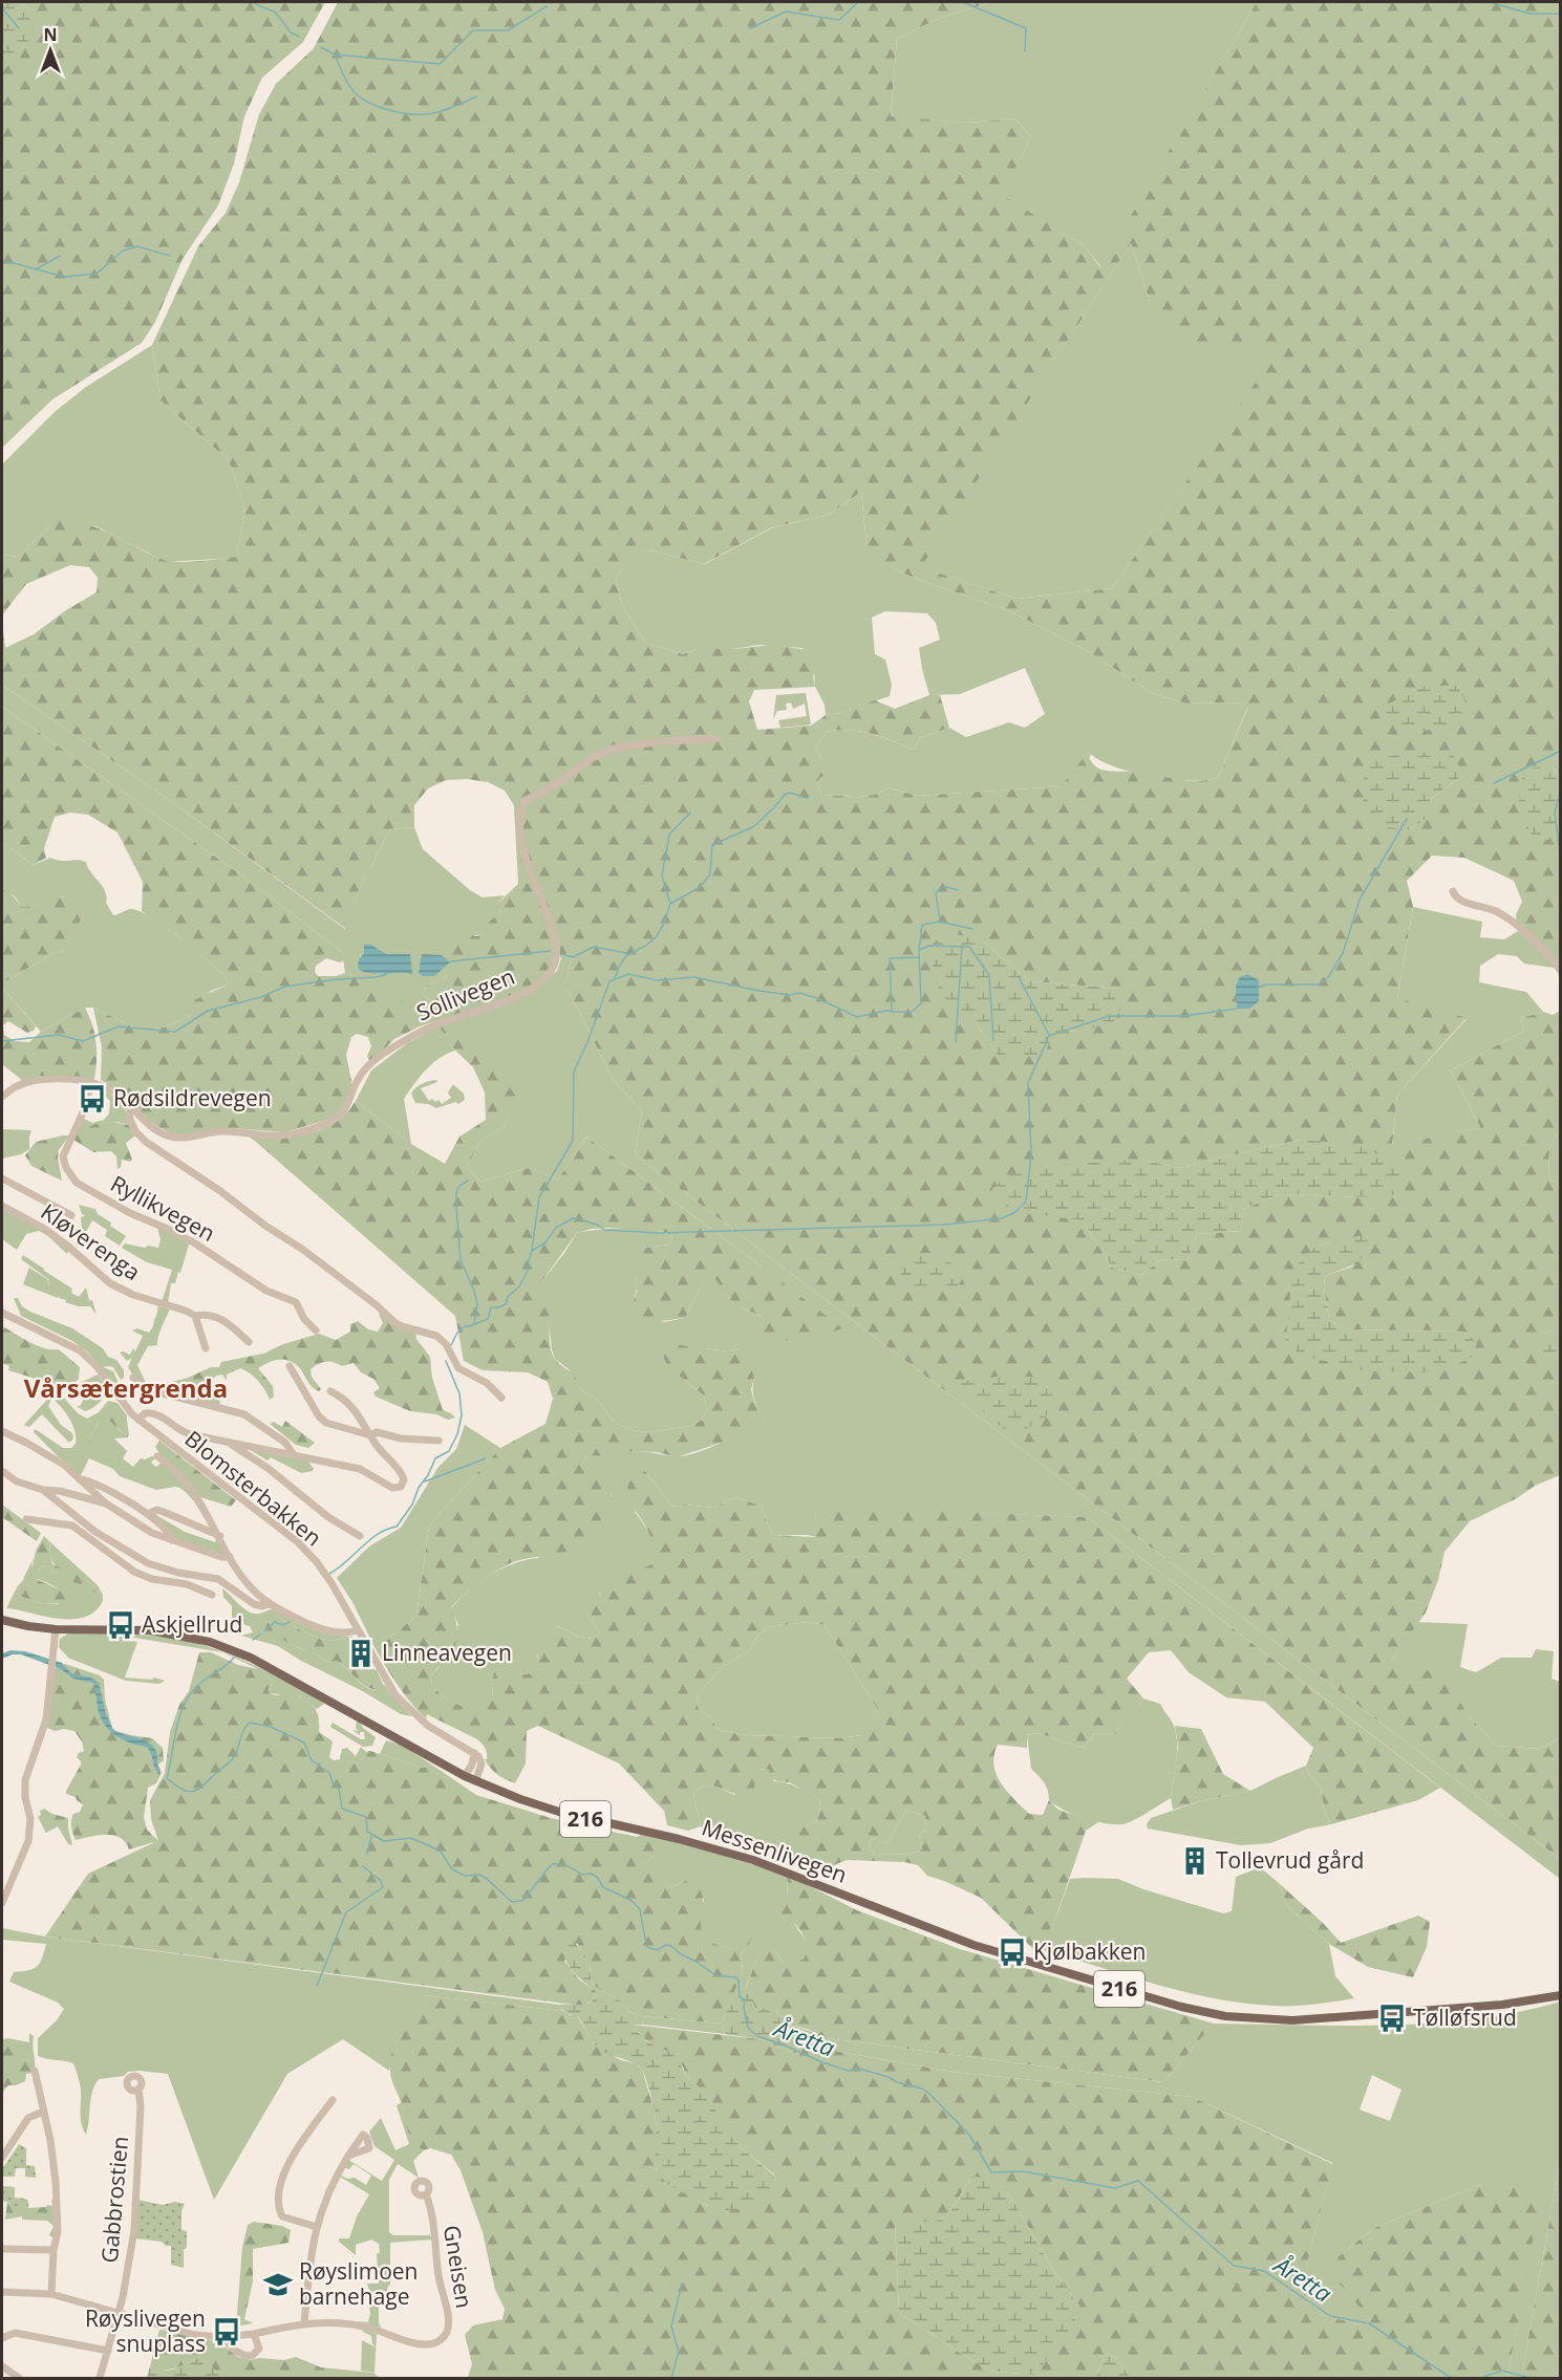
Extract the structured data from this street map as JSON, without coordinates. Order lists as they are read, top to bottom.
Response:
{
  "streets": {
    "main road": ["216", "Messenlivegen"],
    "street": [
      "Sollivegen",
      "Ryllikvegen",
      "Kløverenga",
      "Blomsterbakken",
      "Gabbrostien",
      "Gneisen"
    ]
  },
  "crossings": [
    ["Gabbrostien", "Gneisen"]
  ],
  "districts": ["Vårsætergrenda"],
  "water": ["Åretta"],
  "places": {
    "bus stop": [
      "Rødsildrevegen",
      "Askjellrud",
      "Kjølbakken",
      "Tølløfsrud",
      "Røyslivegen snuplass"
    ],
    "building": ["Linneavegen", "Tollevrud gård"],
    "school or university": ["Røyslimoen barnehage"]
  },
  "north": "top"
}
